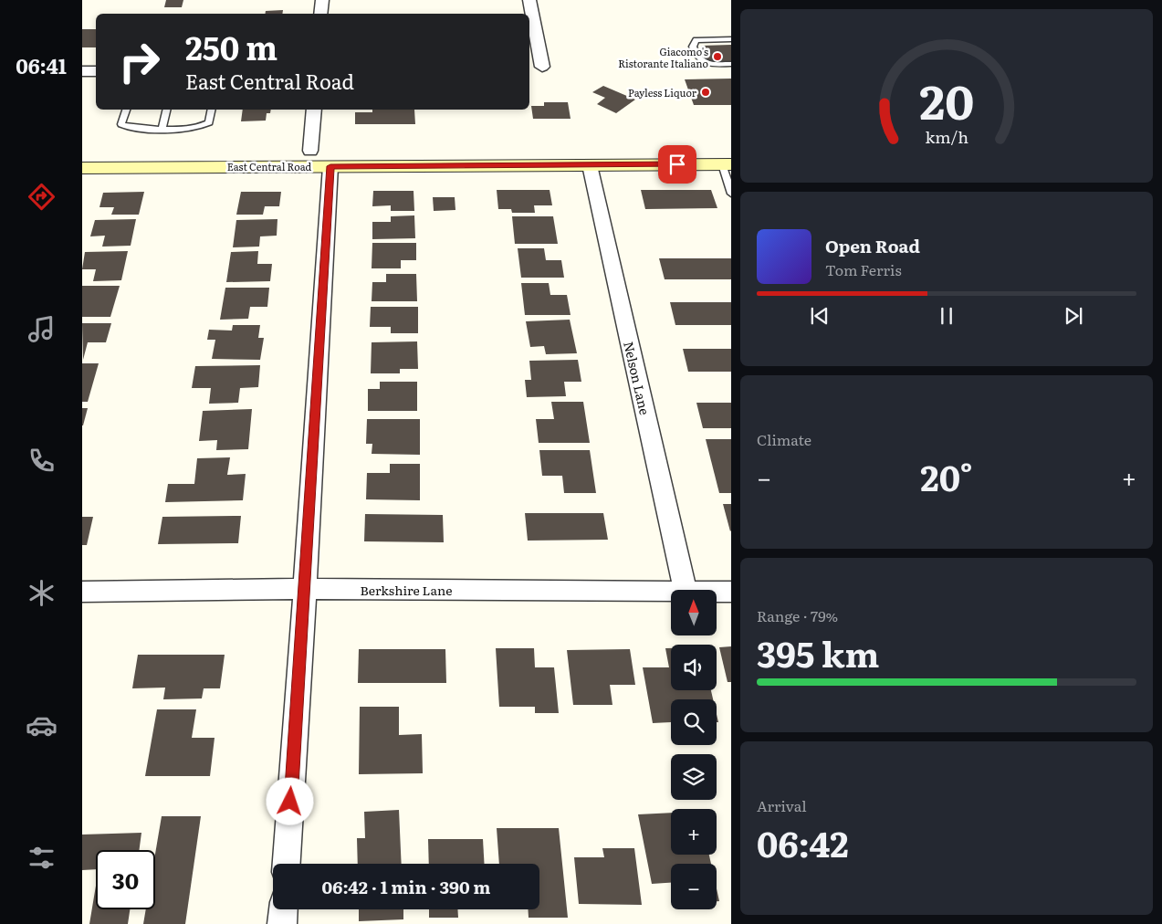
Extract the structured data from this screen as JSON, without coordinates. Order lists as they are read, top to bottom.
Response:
{
  "streets": {
    "main road": ["East Central Road"],
    "street": ["Nelson Lane", "Berkshire Lane"]
  },
  "crossings": [
    ["East Central Road", "Nelson Lane"]
  ],
  "places": ["Giacomo's Ristorante Italiano", "Payless Liquor"],
  "north": "top",
  "page": {
    "tabs": "06:41",
    "turn": ["250 m", "East Central Road"],
    "song": ["Open Road", "Tom Ferris"],
    "tile": [
      "Climate",
      ["Range · 79%", "395 km"],
      ["Arrival", "06:42"]
    ],
    "heat": ["−", "20°", "+"],
    "map_buttons": ["+", "−"],
    "limit": "30",
    "trip": "06:42 · 1 min · 390 m",
    "gauge": ["20", "km/h"]
  }
}
